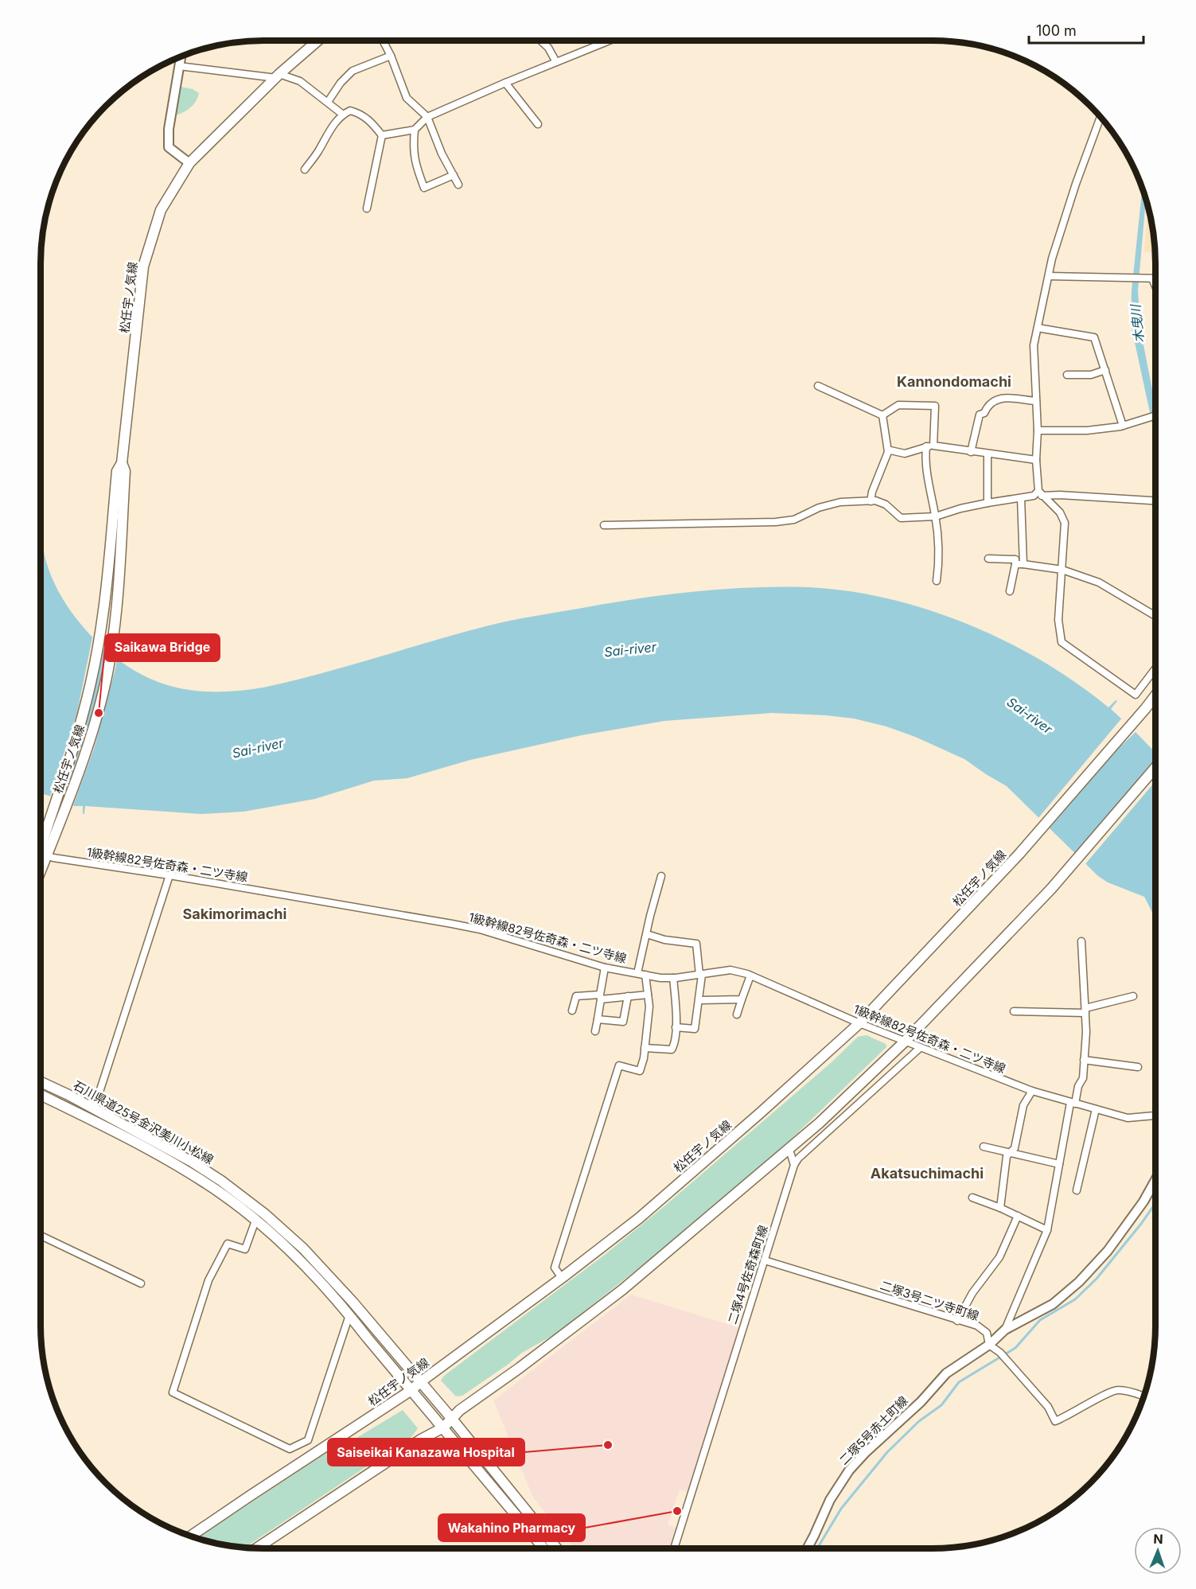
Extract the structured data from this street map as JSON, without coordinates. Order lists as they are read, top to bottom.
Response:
{
  "streets": {
    "main road": ["松任宇ノ気線", "石川県道25号金沢美川小松線"],
    "street": [
      "1級幹線82号佐奇森・二ツ寺線",
      "二塚4号佐奇森町線",
      "二塚3号二ツ寺町線",
      "二塚5号赤土町線"
    ]
  },
  "crossings": [
    ["松任宇ノ気線", "1級幹線82号佐奇森・二ツ寺線"],
    ["松任宇ノ気線", "石川県道25号金沢美川小松線"],
    ["1級幹線82号佐奇森・二ツ寺線", "二塚4号佐奇森町線"],
    ["二塚4号佐奇森町線", "二塚3号二ツ寺町線"],
    ["二塚3号二ツ寺町線", "二塚5号赤土町線"]
  ],
  "districts": ["Kannondomachi", "Sakimorimachi", "Akatsuchimachi"],
  "water": ["木曳川", "Sai-river"],
  "places": ["Saikawa Bridge", "Saiseikai Kanazawa Hospital", "Wakahino Pharmacy"],
  "scale_bar": "100 m",
  "north": "top"
}
